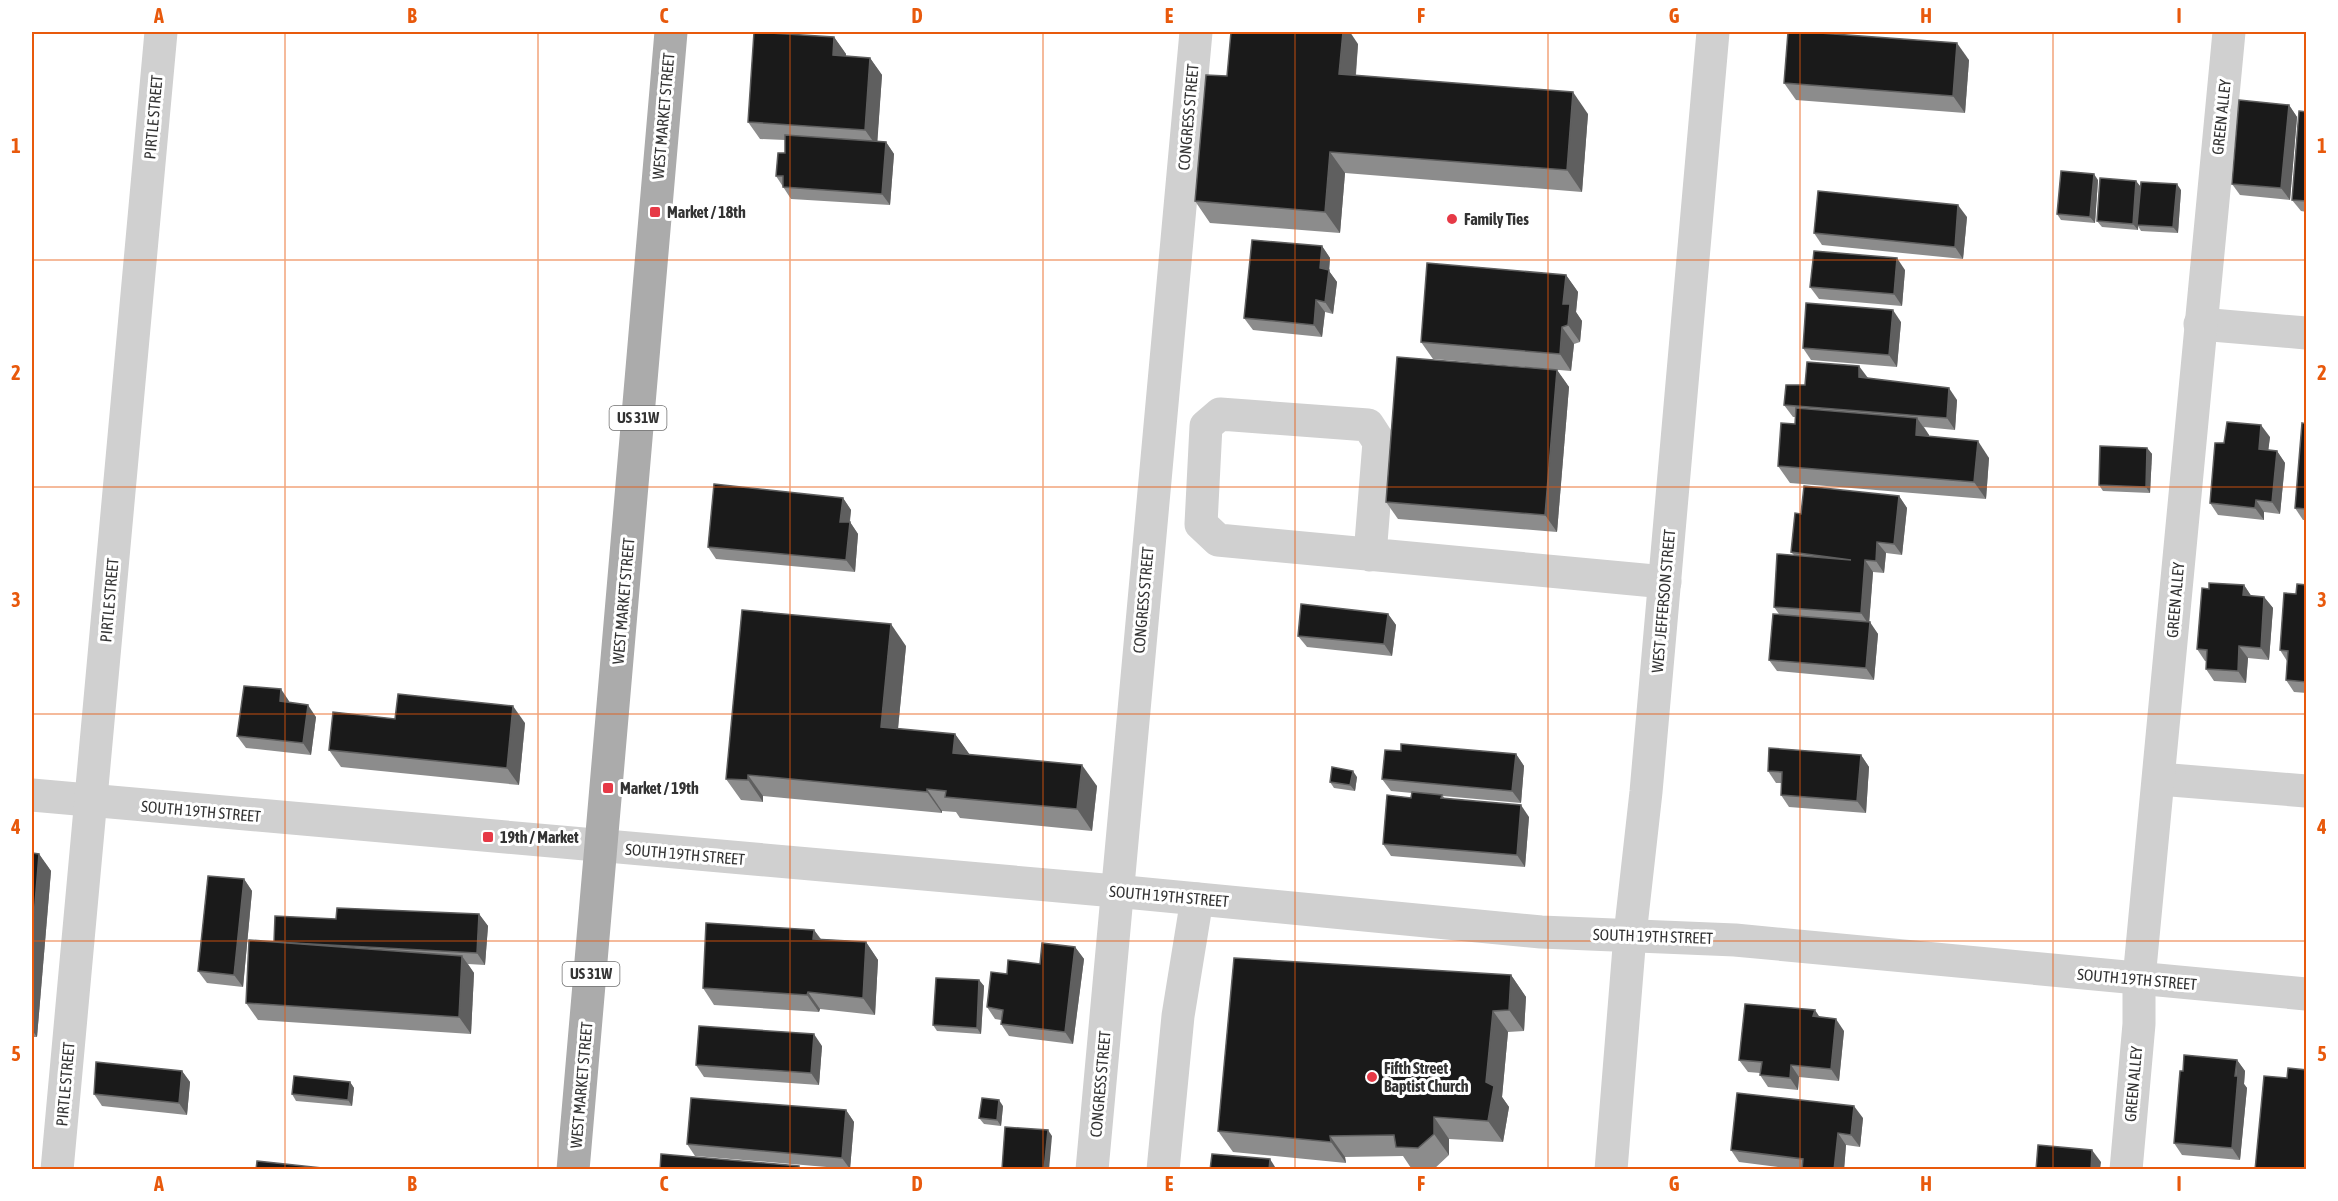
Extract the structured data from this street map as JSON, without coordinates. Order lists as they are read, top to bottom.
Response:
{
  "streets": {
    "main road": ["WEST MARKET STREET", "US 31W"],
    "street": [
      "PIRTLE STREET",
      "CONGRESS STREET",
      "GREEN ALLEY",
      "WEST JEFFERSON STREET",
      "SOUTH 19TH STREET"
    ]
  },
  "crossings": [
    ["WEST MARKET STREET", "SOUTH 19TH STREET"],
    ["PIRTLE STREET", "SOUTH 19TH STREET"],
    ["CONGRESS STREET", "SOUTH 19TH STREET"],
    ["GREEN ALLEY", "SOUTH 19TH STREET"],
    ["WEST JEFFERSON STREET", "SOUTH 19TH STREET"]
  ],
  "places": {
    "transit": ["Market / 18th", "Market / 19th", "19th / Market"],
    "other": ["Family Ties", "Fifth Street Baptist Church"]
  },
  "grid": {
    "columns": [
      "A",
      "B",
      "C",
      "D",
      "E",
      "F",
      "G",
      "H",
      "I"
    ],
    "rows": [
      "1",
      "2",
      "3",
      "4",
      "5"
    ]
  }
}
